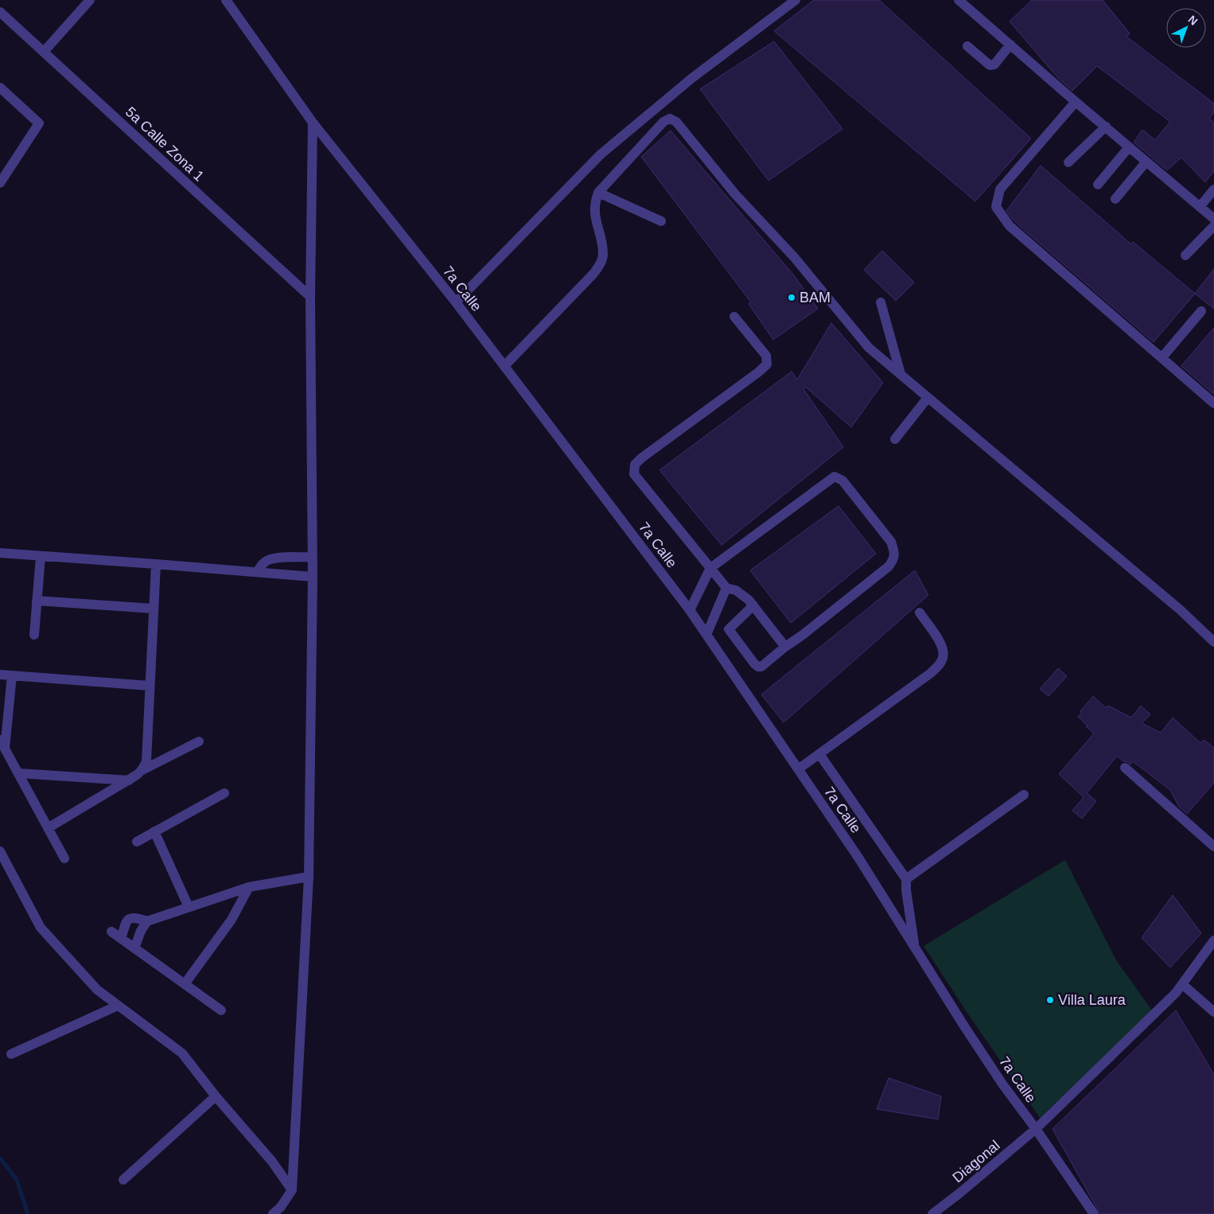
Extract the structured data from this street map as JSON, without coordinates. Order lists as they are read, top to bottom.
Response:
{
  "streets": {
    "street": ["5a Calle Zona 1", "7a Calle", "Diagonal"]
  },
  "crossings": [
    ["7a Calle", "Diagonal"]
  ],
  "places": ["BAM", "Villa Laura"],
  "north": "top right"
}
